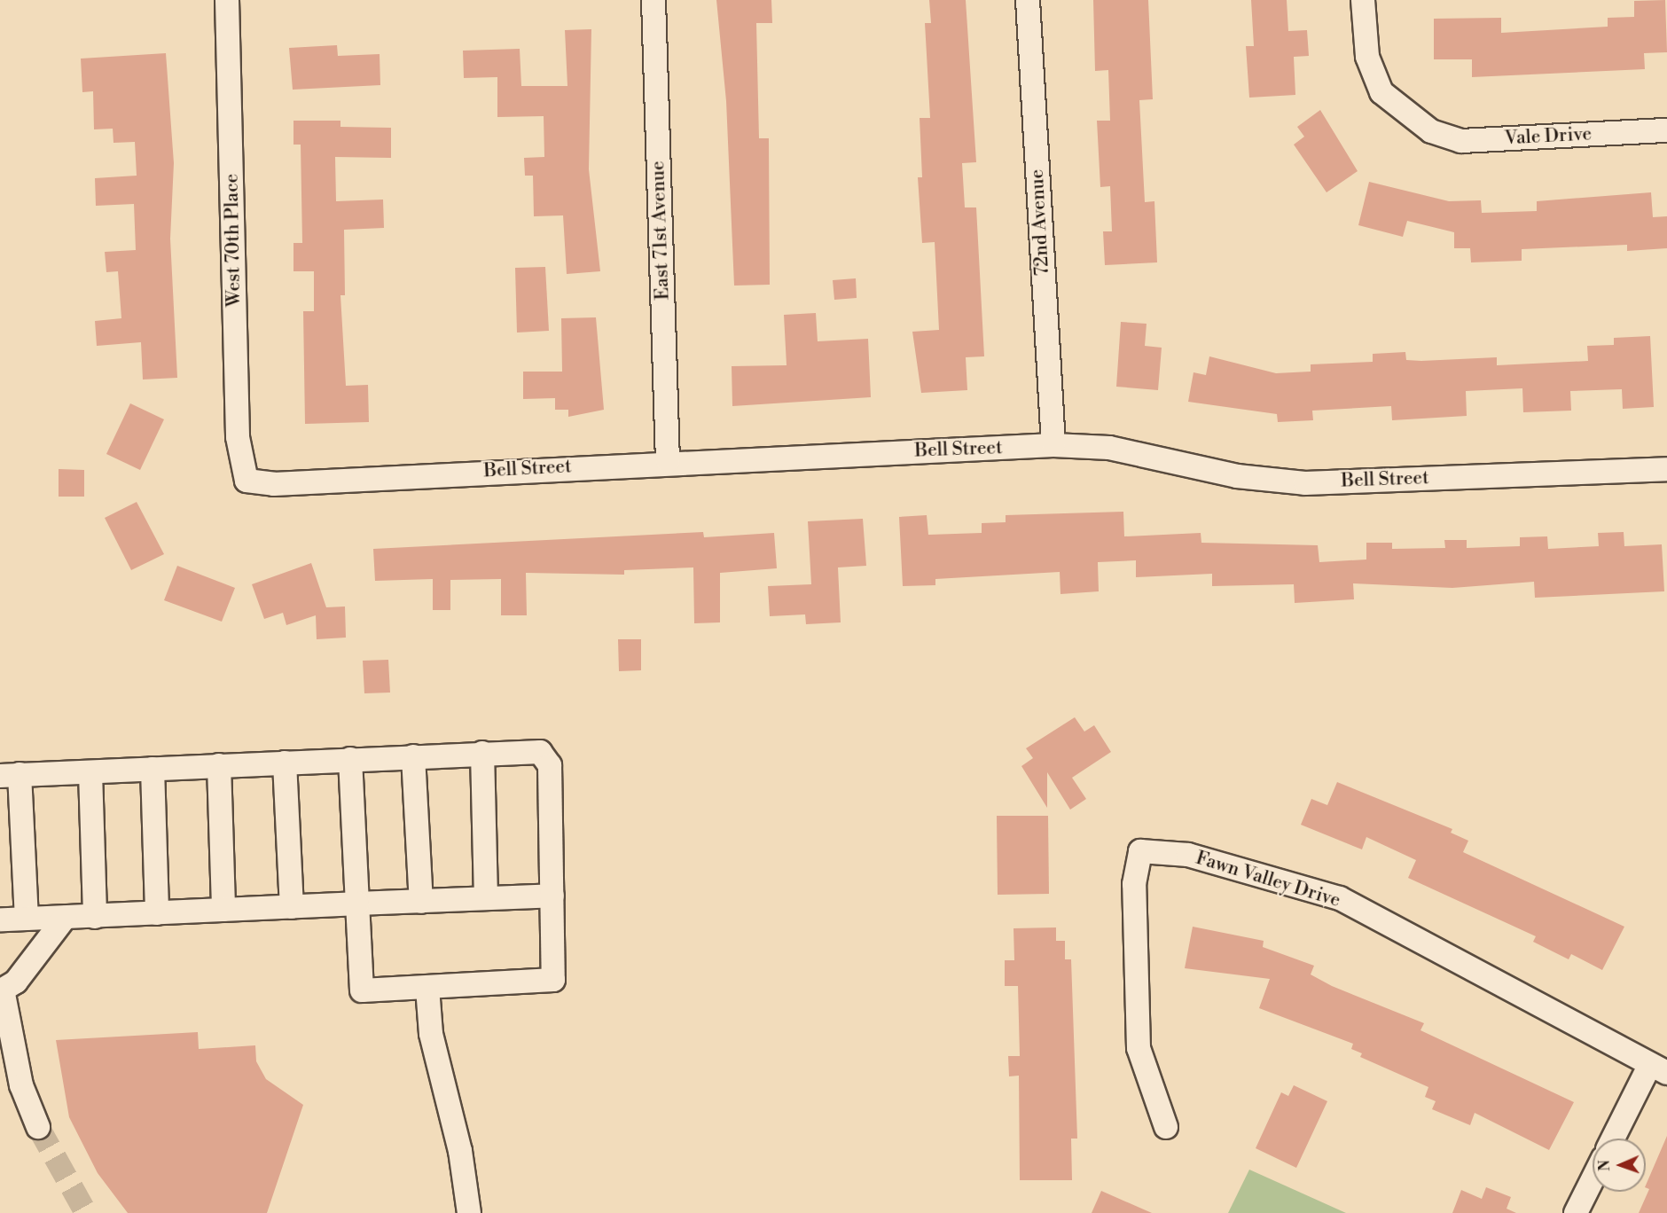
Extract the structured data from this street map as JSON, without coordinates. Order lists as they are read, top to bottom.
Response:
{
  "streets": {
    "street": [
      "Vale Drive",
      "72nd Avenue",
      "East 71st Avenue",
      "West 70th Place",
      "Bell Street",
      "Fawn Valley Drive"
    ]
  },
  "crossings": [
    ["72nd Avenue", "Bell Street"],
    ["East 71st Avenue", "Bell Street"],
    ["West 70th Place", "Bell Street"]
  ],
  "north": "left"
}
